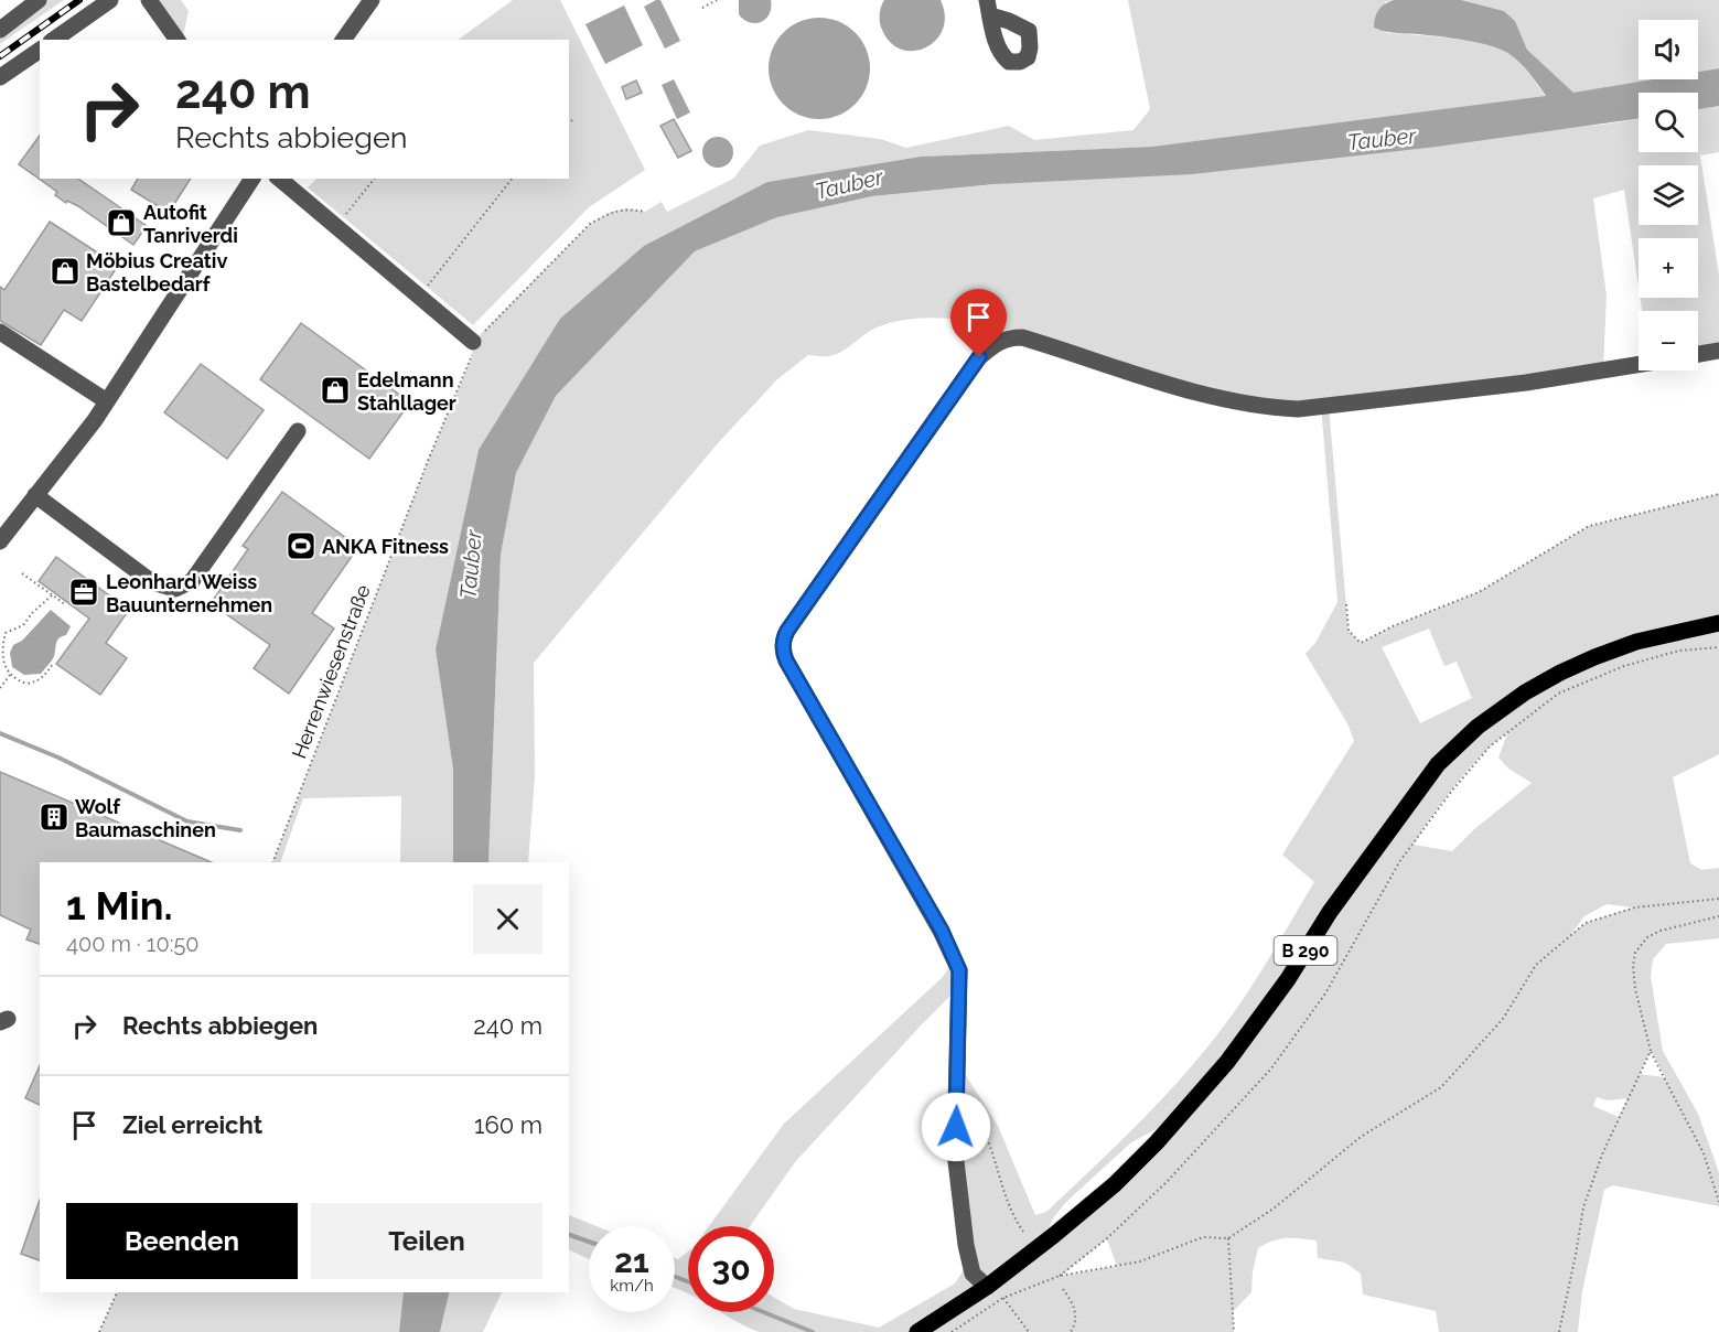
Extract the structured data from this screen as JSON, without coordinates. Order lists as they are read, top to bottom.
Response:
{
  "streets": {
    "main road": ["B 290"],
    "path": ["Herrenwiesenstraße"]
  },
  "water": ["Tauber"],
  "places": {
    "shop": ["Autofit Tanriverdi", "Möbius Creativ Bastelbedarf", "Edelmann Stahllager"],
    "sports": ["ANKA Fitness"],
    "office": ["Leonhard Weiss Bauunternehmen"],
    "building": ["Wolf Baumaschinen"]
  },
  "page": {
    "map_buttons": ["+", "−"],
    "turn": ["240 m", "Rechts abbiegen"],
    "heading": ["1 Min.", "400 m · 10:50"],
    "list": [
      {
        "name": "Rechts abbiegen",
        "value": "240 m"
      },
      {
        "name": "Ziel erreicht",
        "value": "160 m"
      }
    ],
    "buttons": ["Beenden", "Teilen"],
    "speed": "21 km/h",
    "limit": "30"
  }
}
